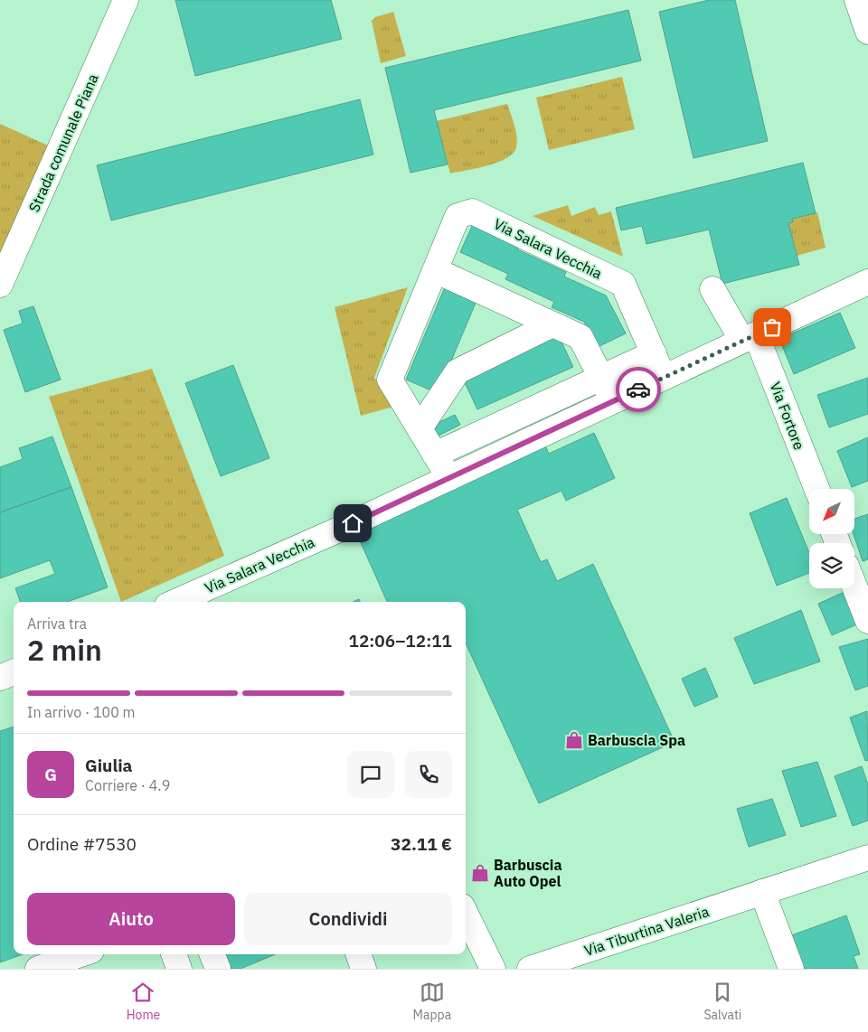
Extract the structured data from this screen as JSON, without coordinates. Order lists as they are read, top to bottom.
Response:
{
  "streets": {
    "street": [
      "Strada comunale Piana",
      "Via Salara Vecchia",
      "Via Fortore",
      "Via Tiburtina Valeria"
    ]
  },
  "crossings": [
    ["Via Salara Vecchia", "Via Fortore"]
  ],
  "places": {
    "shop": ["Barbuscia Spa", "Barbuscia Auto Opel"]
  },
  "north": "bottom left",
  "page": {
    "heading": ["2 min", "Arriva tra", "12:06–12:11"],
    "panel": [
      "Giulia",
      "Corriere · 4.9",
      "Ordine #7530",
      "32.11 €"
    ],
    "bar": "In arrivo · 100 m",
    "round": "G",
    "buttons": ["Aiuto", "Condividi"],
    "tabs": ["Home", "Mappa", "Salvati"]
  }
}
